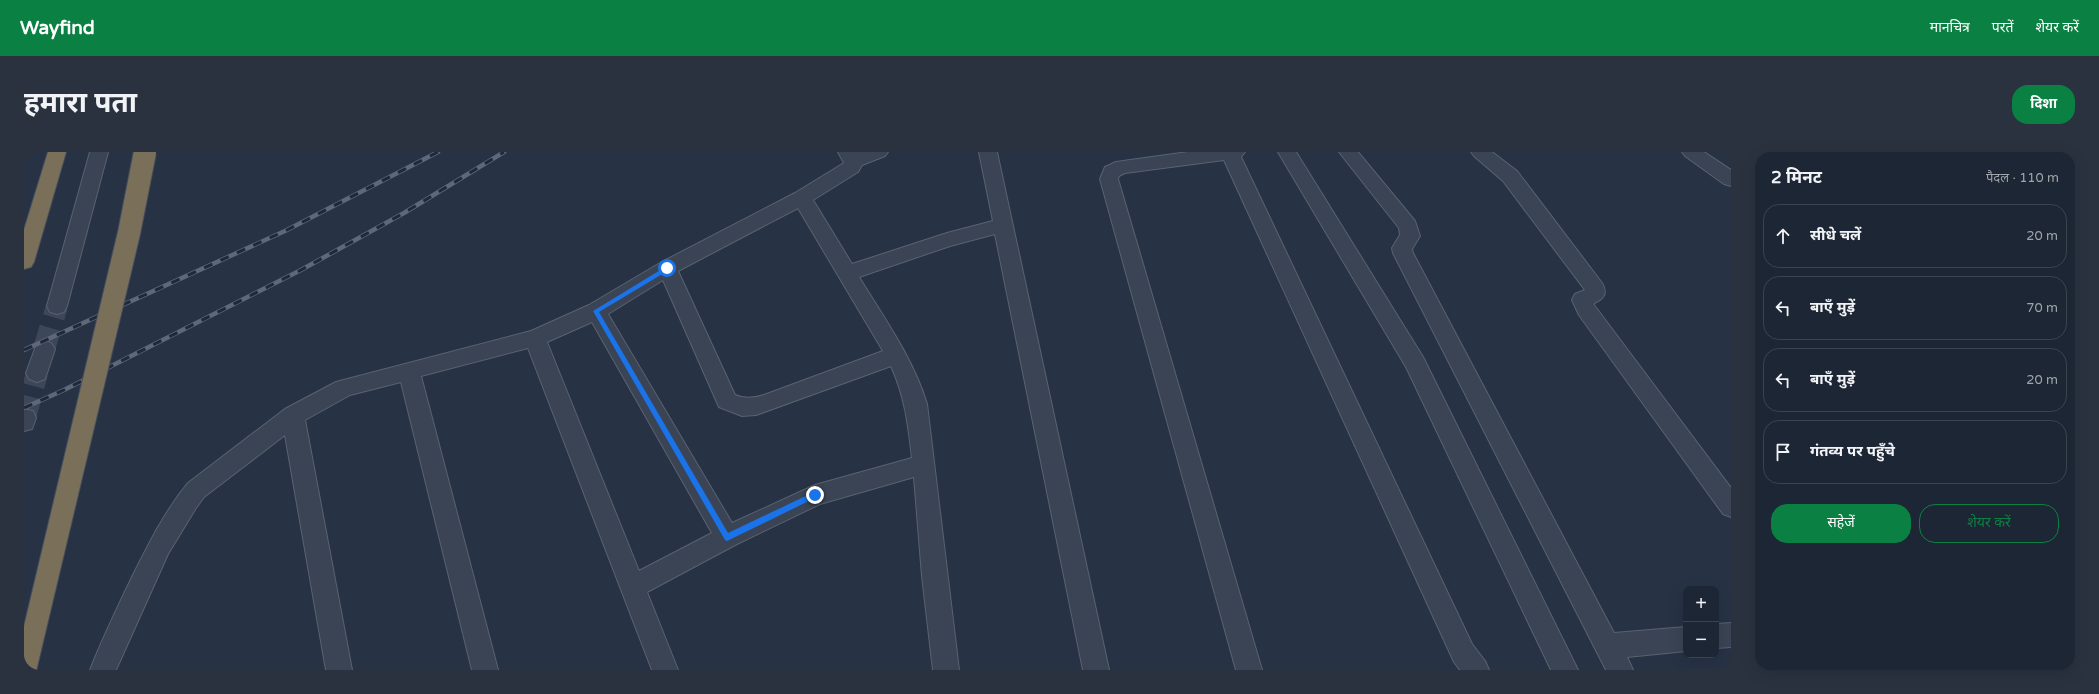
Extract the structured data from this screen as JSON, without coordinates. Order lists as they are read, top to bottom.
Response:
{
  "page": {
    "header": "Wayfind",
    "nav": ["मानचित्र", "परतें", "शेयर करें"],
    "buttons": [
      "दिशा",
      ["सहेजें", "शेयर करें"]
    ],
    "title": "हमारा पता",
    "heading": ["2 मिनट", "पैदल · 110 m"],
    "list": [
      ["सीधे चलें", "20 m"],
      ["बाएँ मुड़ें", "70 m"],
      ["बाएँ मुड़ें", "20 m"],
      "गंतव्य पर पहुँचे"
    ],
    "map_buttons": ["+", "−"]
  }
}
